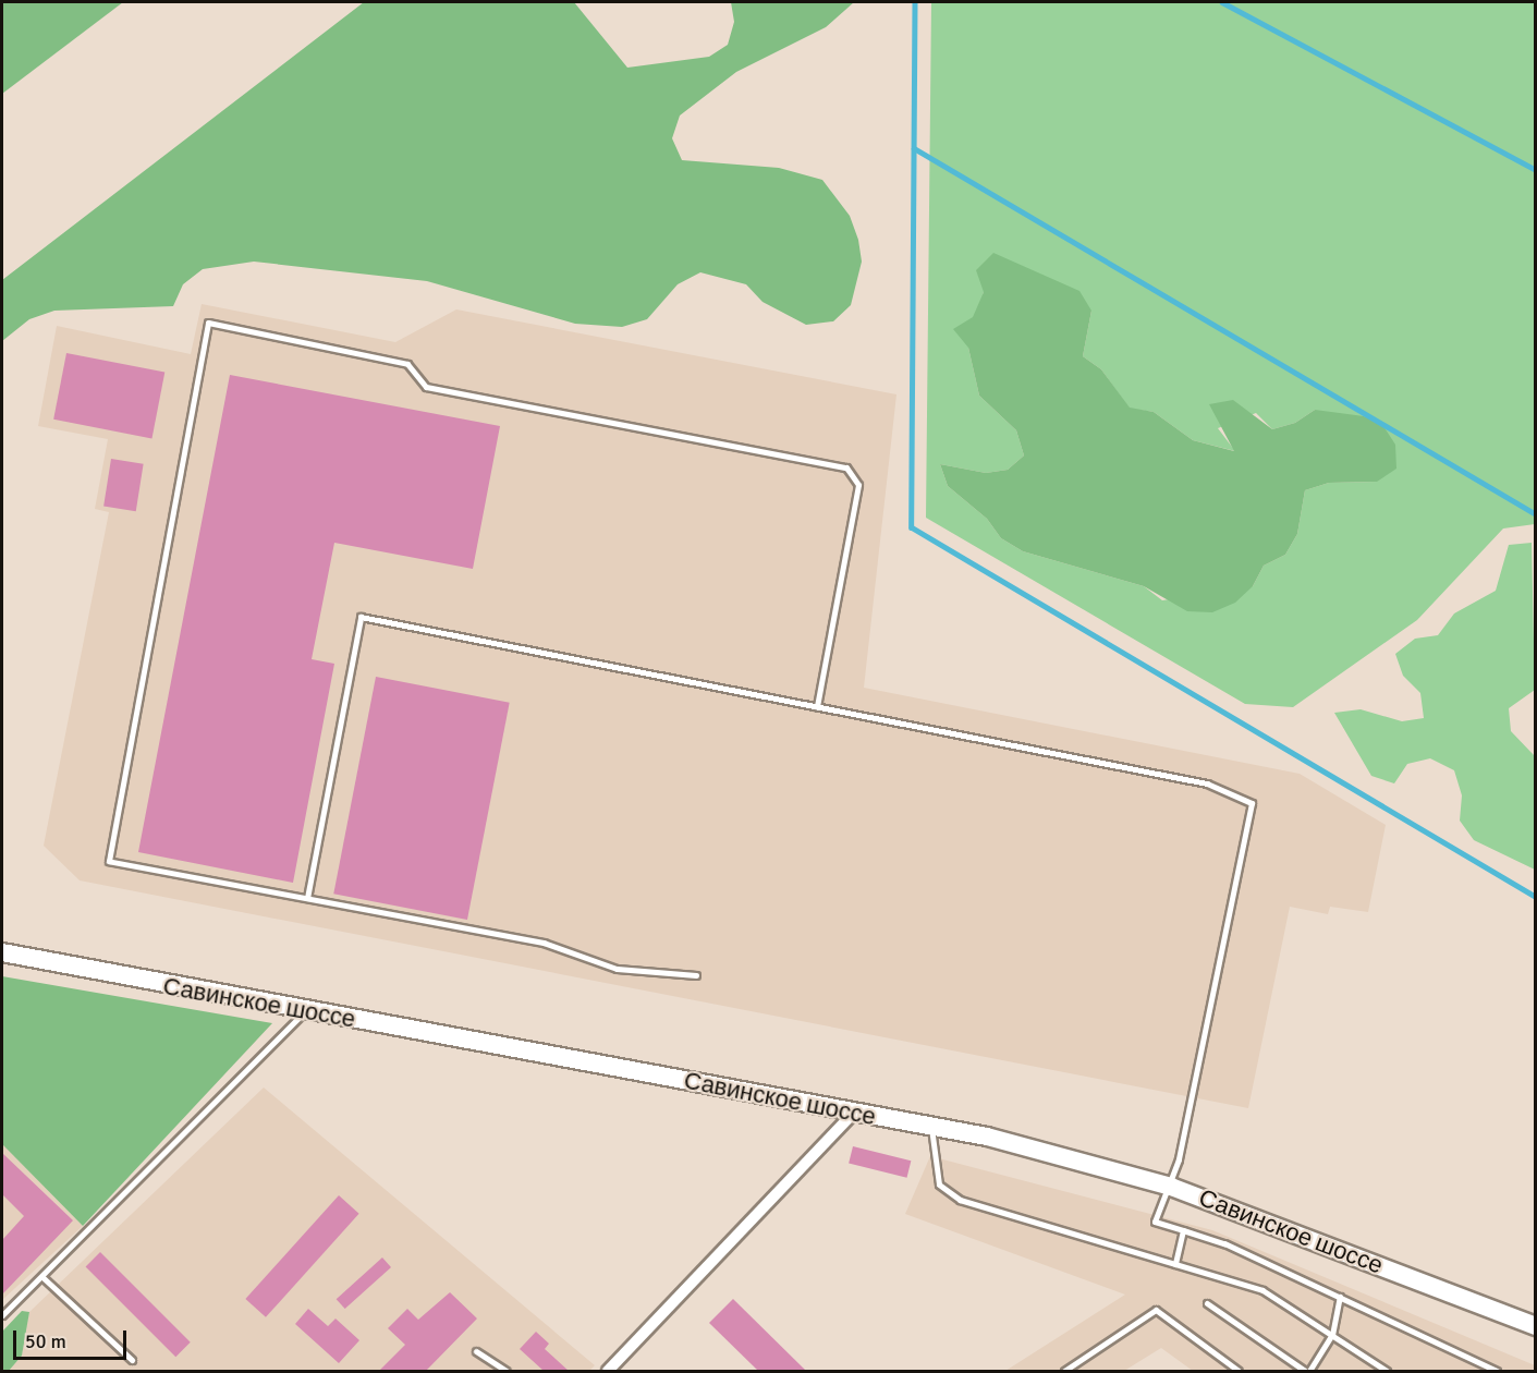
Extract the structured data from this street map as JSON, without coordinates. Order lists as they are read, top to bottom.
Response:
{
  "streets": {
    "street": ["Савинское шоссе"]
  },
  "scale_bar": "50 m"
}
